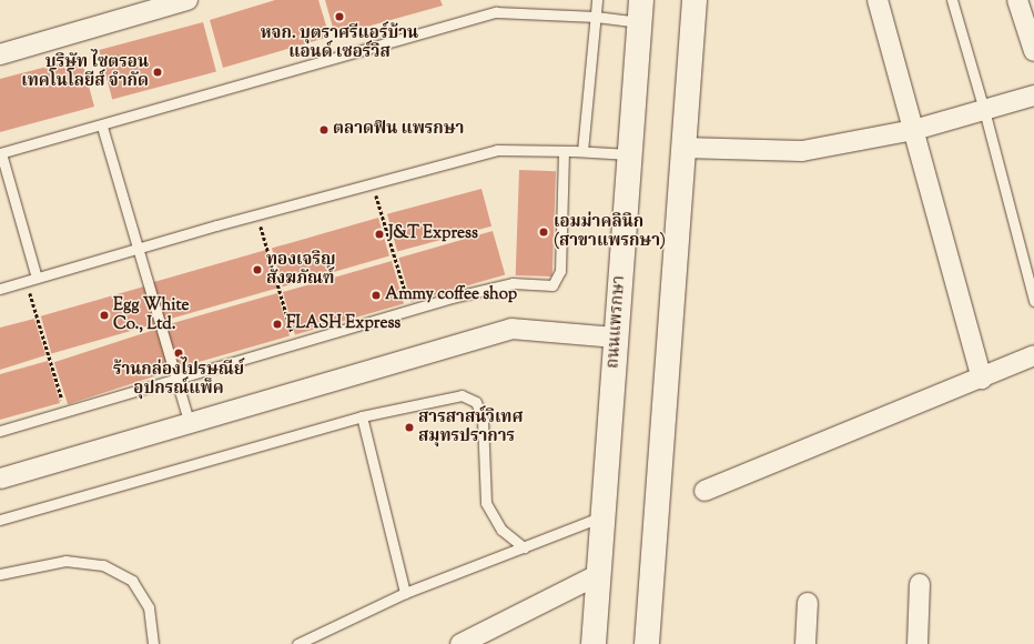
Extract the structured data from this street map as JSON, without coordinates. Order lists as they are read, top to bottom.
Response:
{
  "streets": {
    "main road": ["ถนนแพรกษา"]
  },
  "places": [
    "หจก. บุตราศรีแอร์บ้าน แอนด์ เซอร์วิส",
    "บริษัท ไซตรอน เทคโนโลยีส์ จำกัด",
    "ตลาดฟิน แพรกษา",
    "เอมม่าคลินิก (สาขาแพรกษา)",
    "J&T Express",
    "ทองเจริญ สังฆภัณฑ์",
    "Ammy coffee shop",
    "Egg White Co., Ltd.",
    "FLASH Express",
    "ร้านกล่องไปรษณีย์ อุปกรณ์แพ็ค",
    "สารสาสน์วิเทศ สมุทรปราการ"
  ]
}
